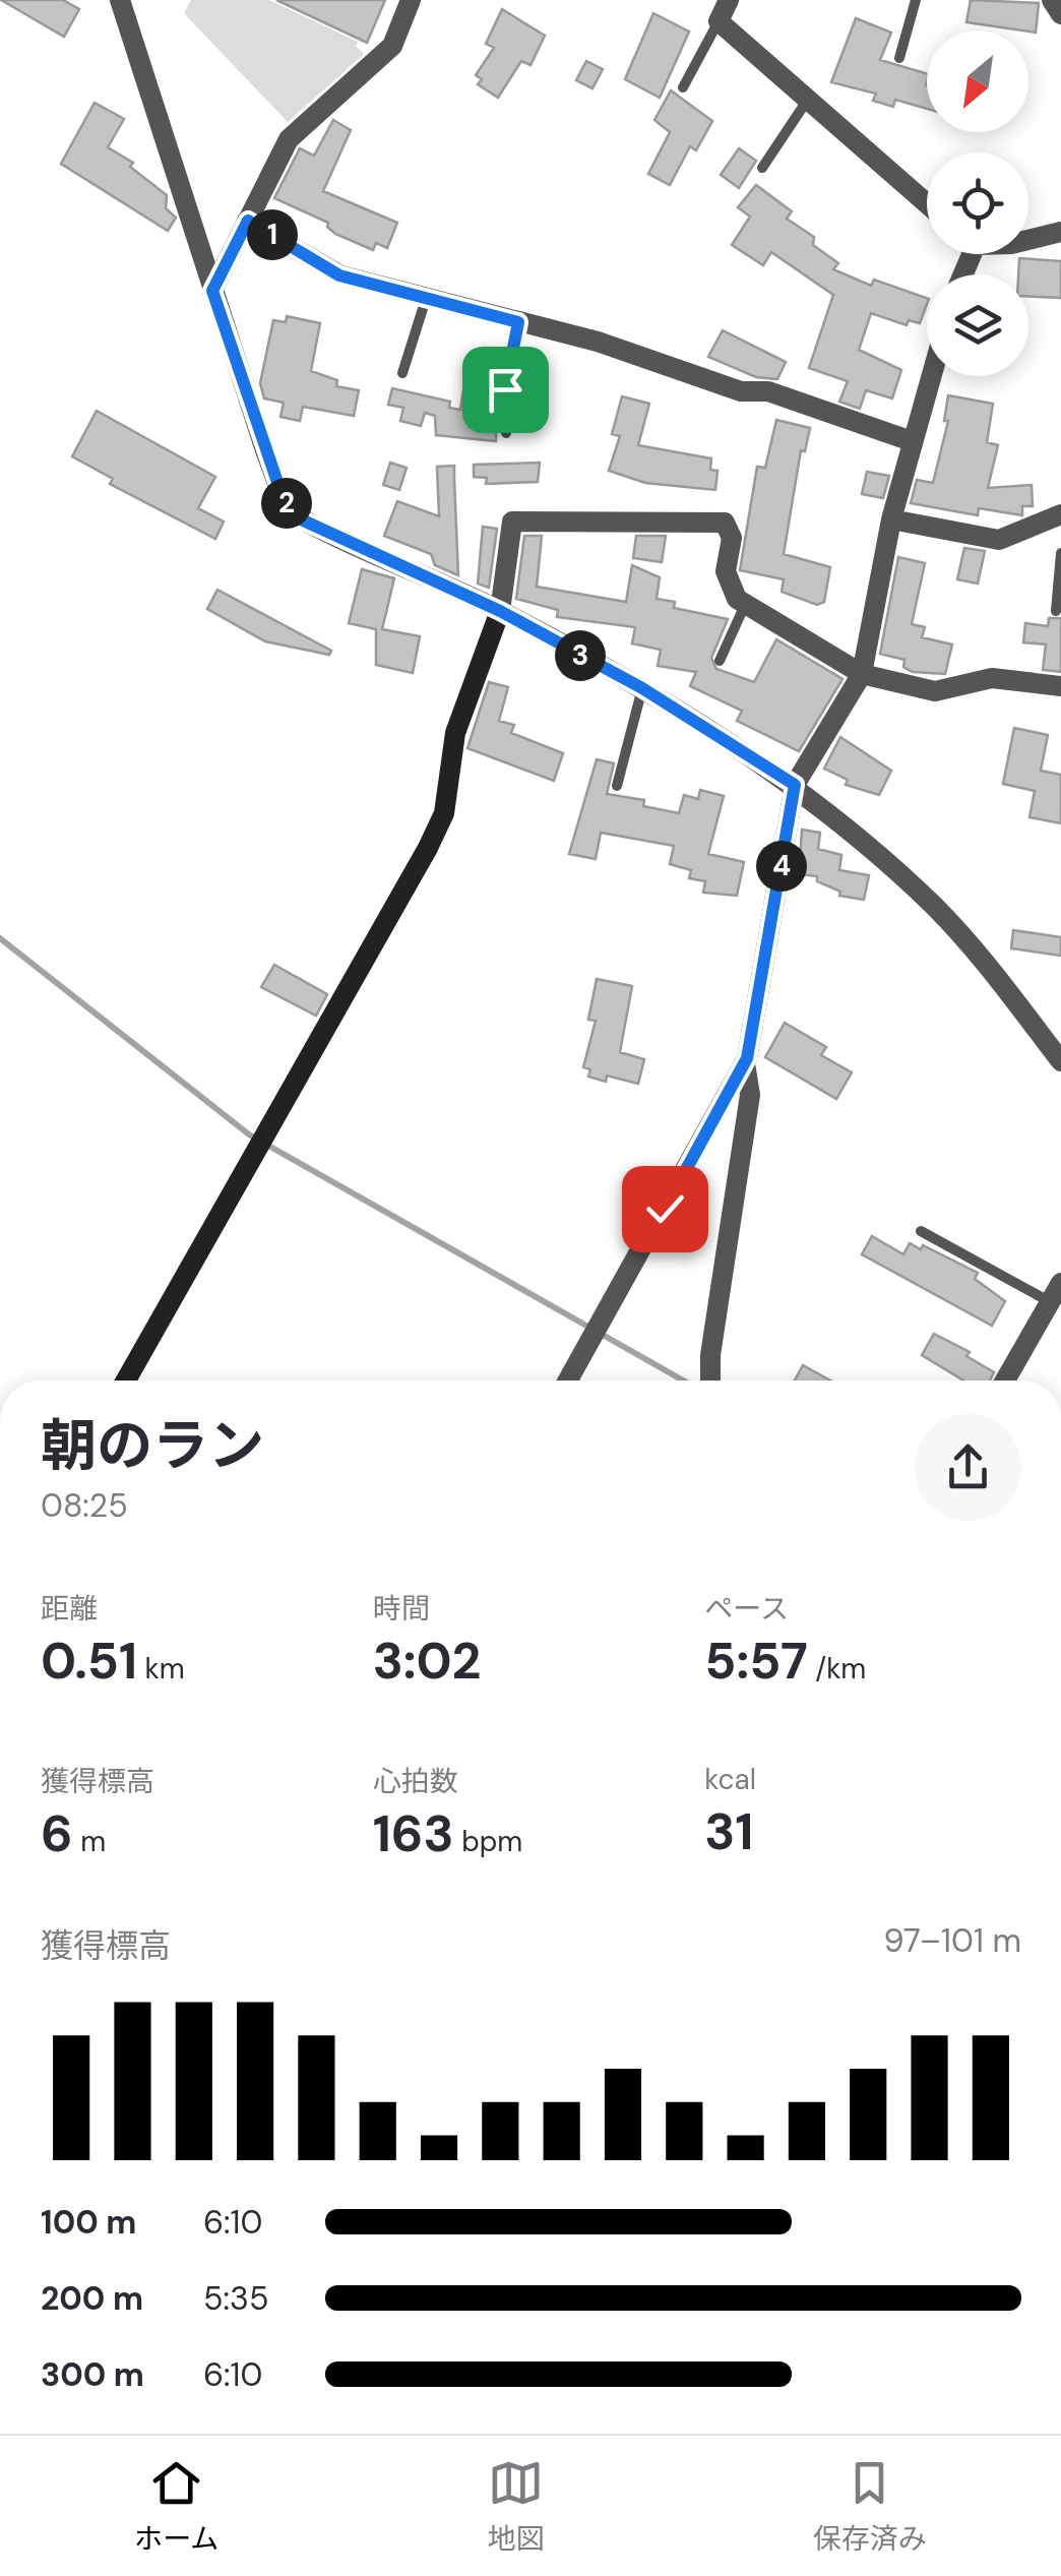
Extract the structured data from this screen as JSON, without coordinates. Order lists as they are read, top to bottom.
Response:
{
  "north": "bottom left",
  "page": {
    "pins": [
      "1",
      "2",
      "3",
      "4"
    ],
    "heading": ["朝のラン", "08:25"],
    "stats": [
      ["距離", "0.51 km"],
      ["時間", "3:02"],
      ["ペース", "5:57 /km"],
      ["獲得標高", "6 m"],
      ["心拍数", "163 bpm"],
      ["kcal", "31"]
    ],
    "chart": ["獲得標高", "97–101 m"],
    "list": [
      {
        "name": "100 m",
        "note": "6:10"
      },
      {
        "name": "200 m",
        "note": "5:35"
      },
      {
        "name": "300 m",
        "note": "6:10"
      }
    ],
    "tabs": ["ホーム", "地図", "保存済み"]
  }
}
